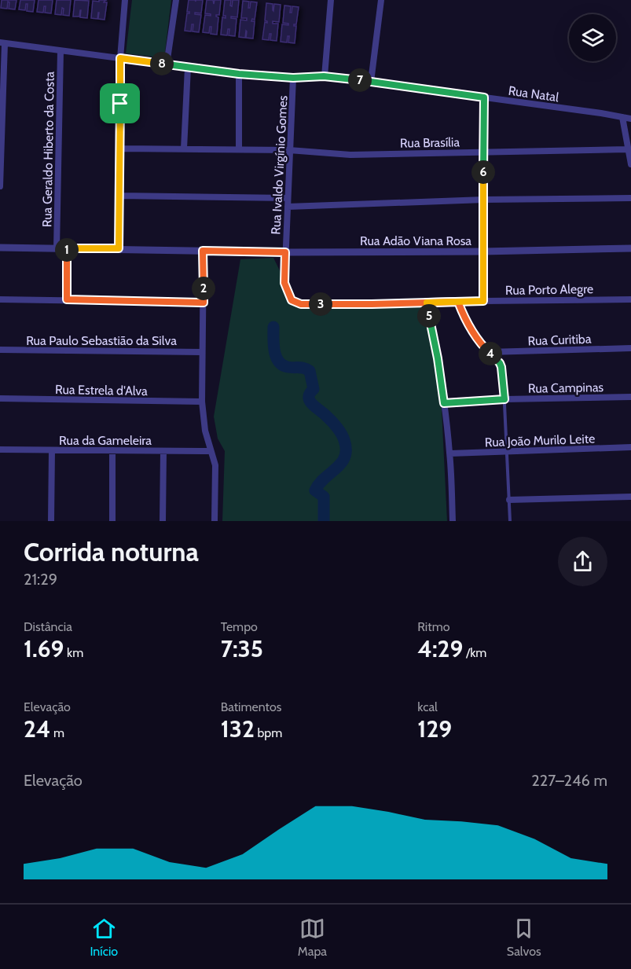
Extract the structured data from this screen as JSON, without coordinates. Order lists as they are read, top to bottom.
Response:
{
  "streets": {
    "street": [
      "Rua Natal",
      "Rua Brasília",
      "Rua Geraldo Hiberto da Costa",
      "Rua Ivaldo Virgínio Gomes",
      "Rua Adão Viana Rosa",
      "Rua Porto Alegre",
      "Rua Curitiba",
      "Rua Paulo Sebastião da Silva",
      "Rua Campinas",
      "Rua Estrela d'Alva",
      "Rua da Gameleira",
      "Rua João Murilo Leite"
    ]
  },
  "crossings": [
    ["Rua Natal", "Rua Geraldo Hiberto da Costa"],
    ["Rua Natal", "Rua Ivaldo Virgínio Gomes"],
    ["Rua Brasília", "Rua Ivaldo Virgínio Gomes"],
    ["Rua Geraldo Hiberto da Costa", "Rua Adão Viana Rosa"],
    ["Rua Ivaldo Virgínio Gomes", "Rua Adão Viana Rosa"],
    ["Rua Ivaldo Virgínio Gomes", "Rua Porto Alegre"],
    ["Rua Adão Viana Rosa", "Rua Porto Alegre"]
  ],
  "page": {
    "pins": [
      "8",
      "7",
      "6",
      "1",
      "2",
      "3",
      "5",
      "4"
    ],
    "heading": ["Corrida noturna", "21:29"],
    "stats": [
      ["Distância", "1.69 km"],
      ["Tempo", "7:35"],
      ["Ritmo", "4:29 /km"],
      ["Elevação", "24 m"],
      ["Batimentos", "132 bpm"],
      ["kcal", "129"]
    ],
    "chart": ["Elevação", "227–246 m"],
    "tabs": ["Início", "Mapa", "Salvos"]
  }
}
